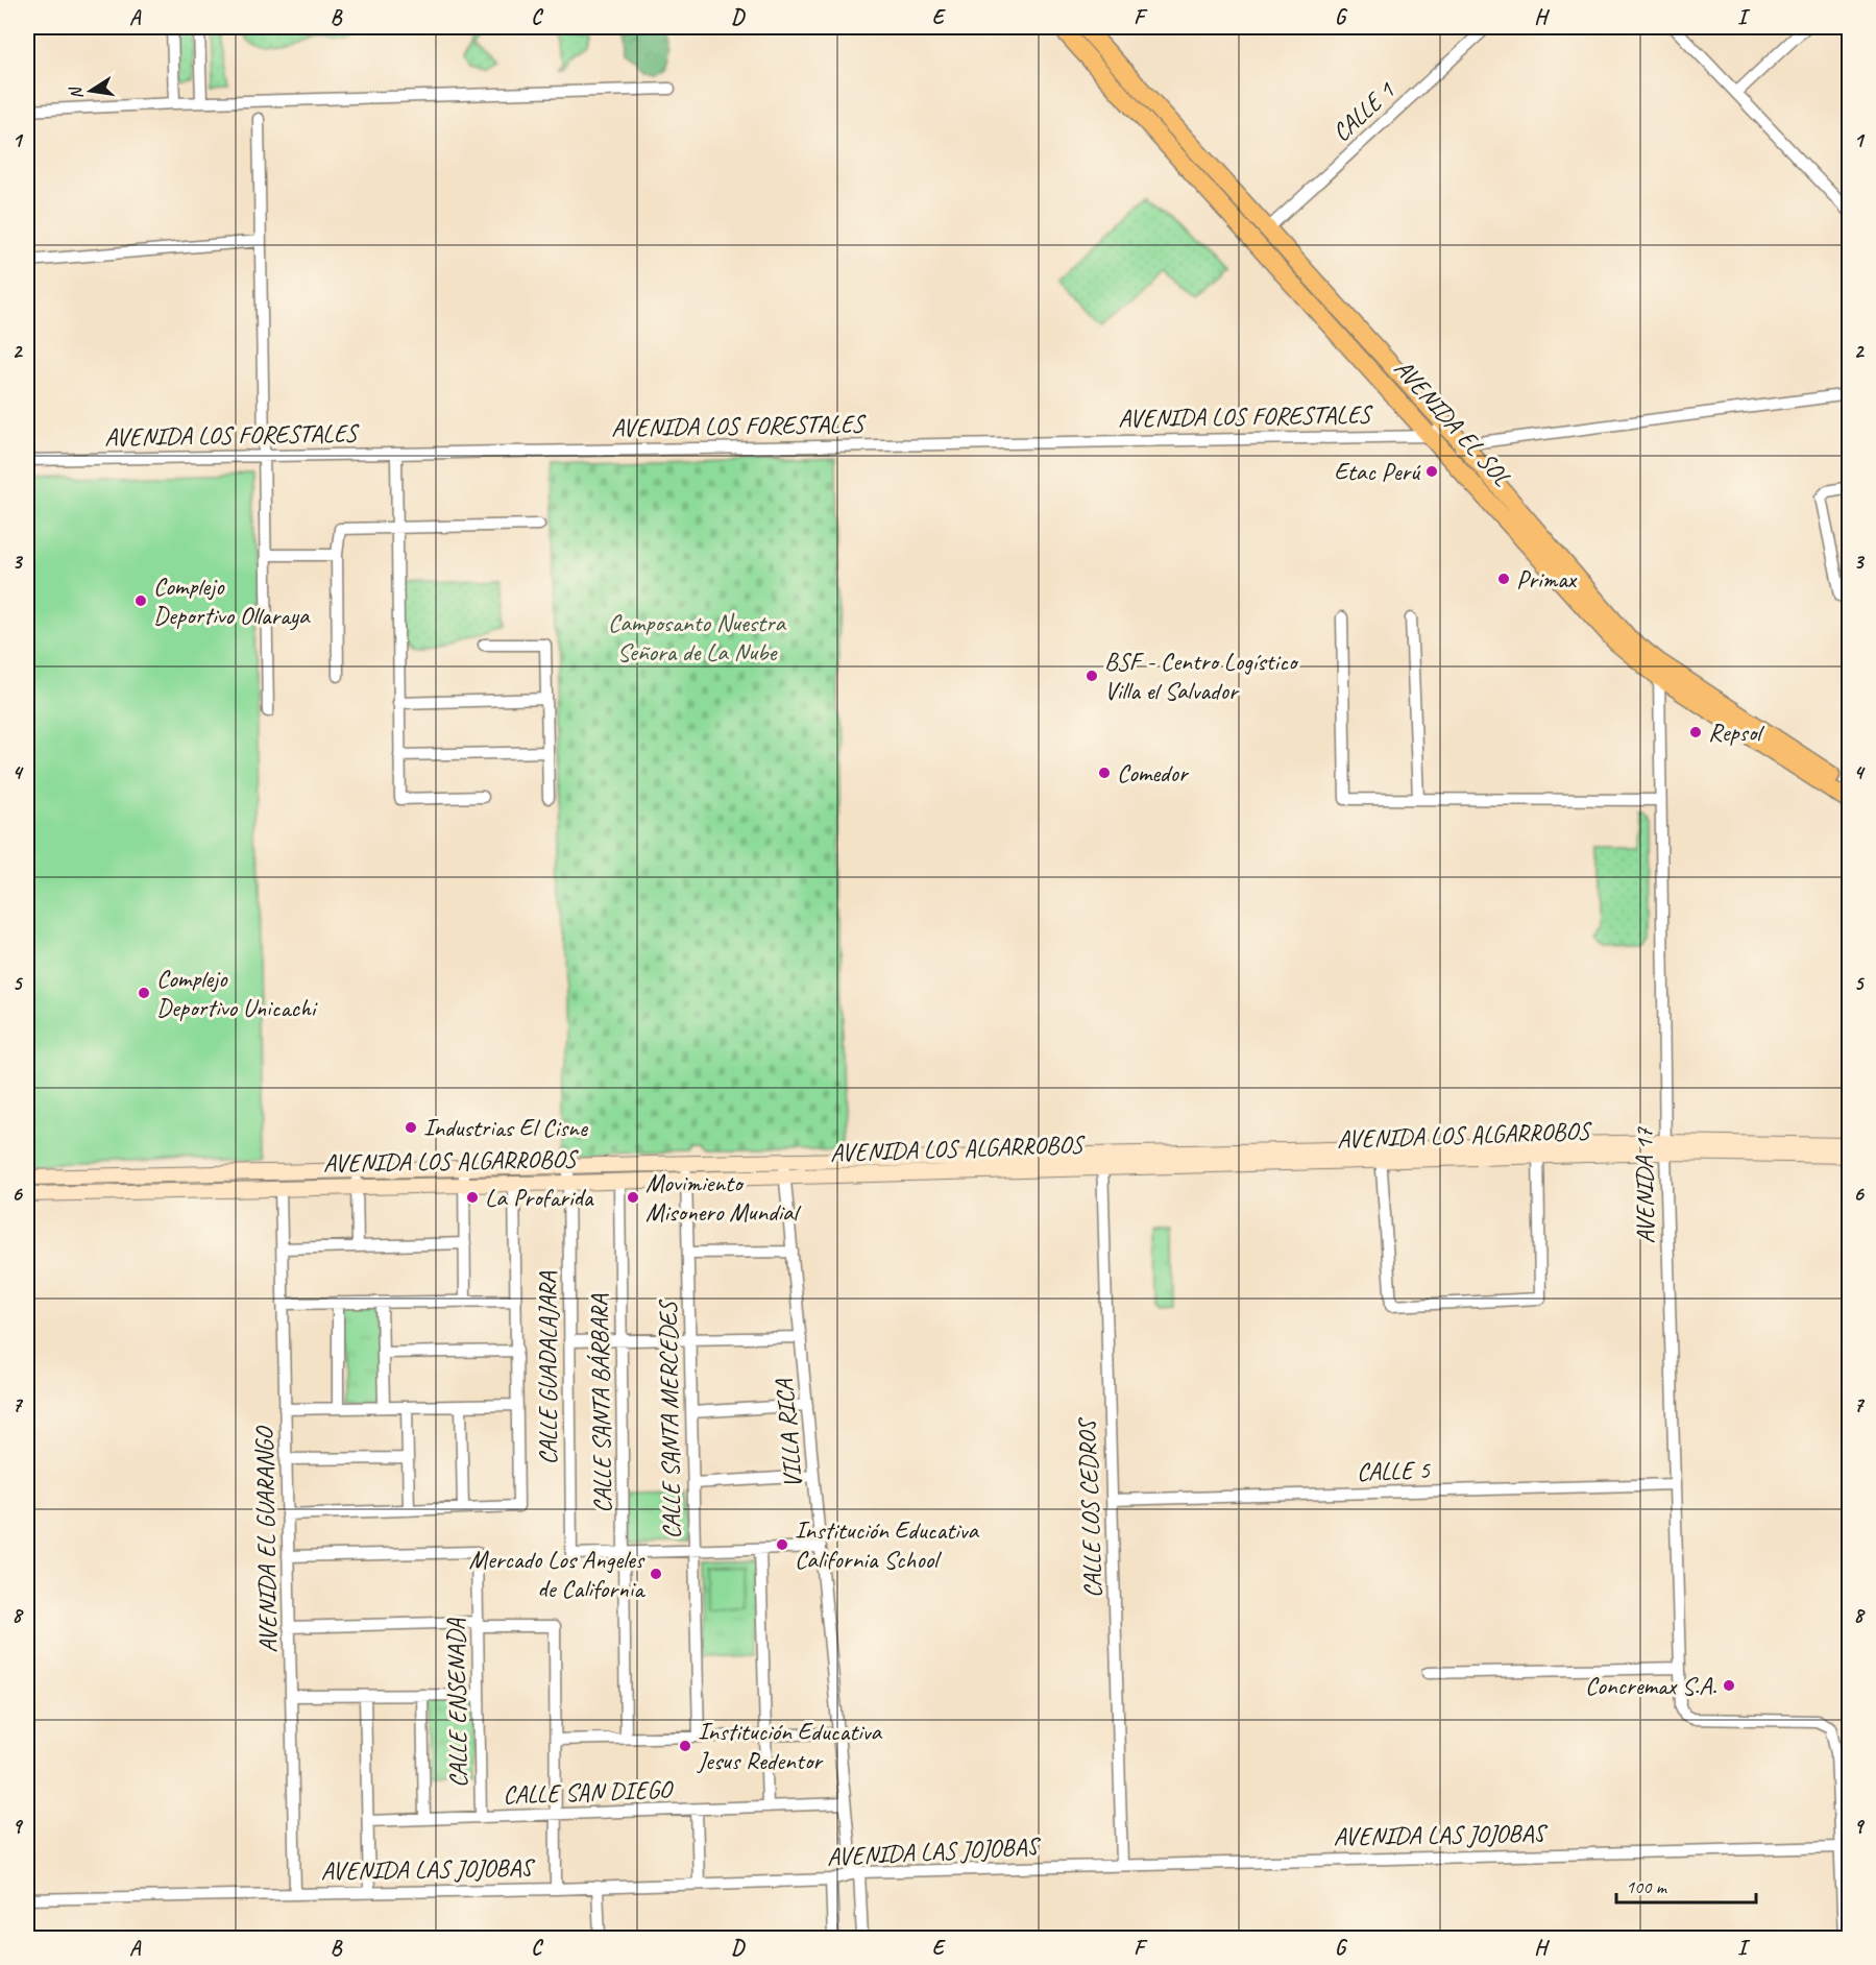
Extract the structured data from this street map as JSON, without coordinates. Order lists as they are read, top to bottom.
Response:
{
  "streets": {
    "main road": ["AVENIDA EL SOL"],
    "street": [
      "CALLE 1",
      "AVENIDA LOS FORESTALES",
      "AVENIDA LOS ALGARROBOS",
      "AVENIDA 17",
      "CALLE GUADALAJARA",
      "CALLE SANTA BÁRBARA",
      "CALLE SANTA MERCEDES",
      "VILLA RICA",
      "CALLE 5",
      "CALLE LOS CEDROS",
      "AVENIDA EL GUARANGO",
      "CALLE ENSENADA",
      "CALLE SAN DIEGO",
      "AVENIDA LAS JOJOBAS"
    ]
  },
  "crossings": [
    ["CALLE 1", "AVENIDA EL SOL"],
    ["AVENIDA LOS FORESTALES", "AVENIDA EL SOL"],
    ["AVENIDA EL SOL", "AVENIDA 17"],
    ["AVENIDA LOS ALGARROBOS", "AVENIDA 17"],
    ["AVENIDA LOS ALGARROBOS", "CALLE GUADALAJARA"],
    ["AVENIDA LOS ALGARROBOS", "CALLE SANTA BÁRBARA"],
    ["AVENIDA LOS ALGARROBOS", "CALLE SANTA MERCEDES"],
    ["AVENIDA LOS ALGARROBOS", "VILLA RICA"],
    ["AVENIDA LOS ALGARROBOS", "CALLE LOS CEDROS"],
    ["AVENIDA LOS ALGARROBOS", "AVENIDA EL GUARANGO"],
    ["AVENIDA 17", "CALLE 5"],
    ["CALLE GUADALAJARA", "CALLE SANTA BÁRBARA"],
    ["VILLA RICA", "CALLE SAN DIEGO"],
    ["VILLA RICA", "AVENIDA LAS JOJOBAS"],
    ["CALLE 5", "CALLE LOS CEDROS"],
    ["CALLE LOS CEDROS", "AVENIDA LAS JOJOBAS"],
    ["AVENIDA EL GUARANGO", "CALLE ENSENADA"],
    ["AVENIDA EL GUARANGO", "AVENIDA LAS JOJOBAS"],
    ["CALLE ENSENADA", "CALLE SAN DIEGO"]
  ],
  "parks": ["Camposanto Nuestra Señora de La Nube"],
  "places": [
    "Etac Perú",
    "Primax",
    "Complejo Deportivo Ollaraya",
    "BSF - Centro Logístico Villa el Salvador",
    "Repsol",
    "Comedor",
    "Complejo Deportivo Unicachi",
    "Industrias El Cisne",
    "La Profarida",
    "Movimiento Misonero Mundial",
    "Institución Educativa California School",
    "Mercado Los Angeles de California",
    "Concremax S.A.",
    "Institución Educativa Jesus Redentor"
  ],
  "scale_bar": "100 m",
  "north": "left",
  "grid": {
    "columns": [
      "A",
      "B",
      "C",
      "D",
      "E",
      "F",
      "G",
      "H",
      "I"
    ],
    "rows": [
      "1",
      "2",
      "3",
      "4",
      "5",
      "6",
      "7",
      "8",
      "9"
    ]
  }
}
